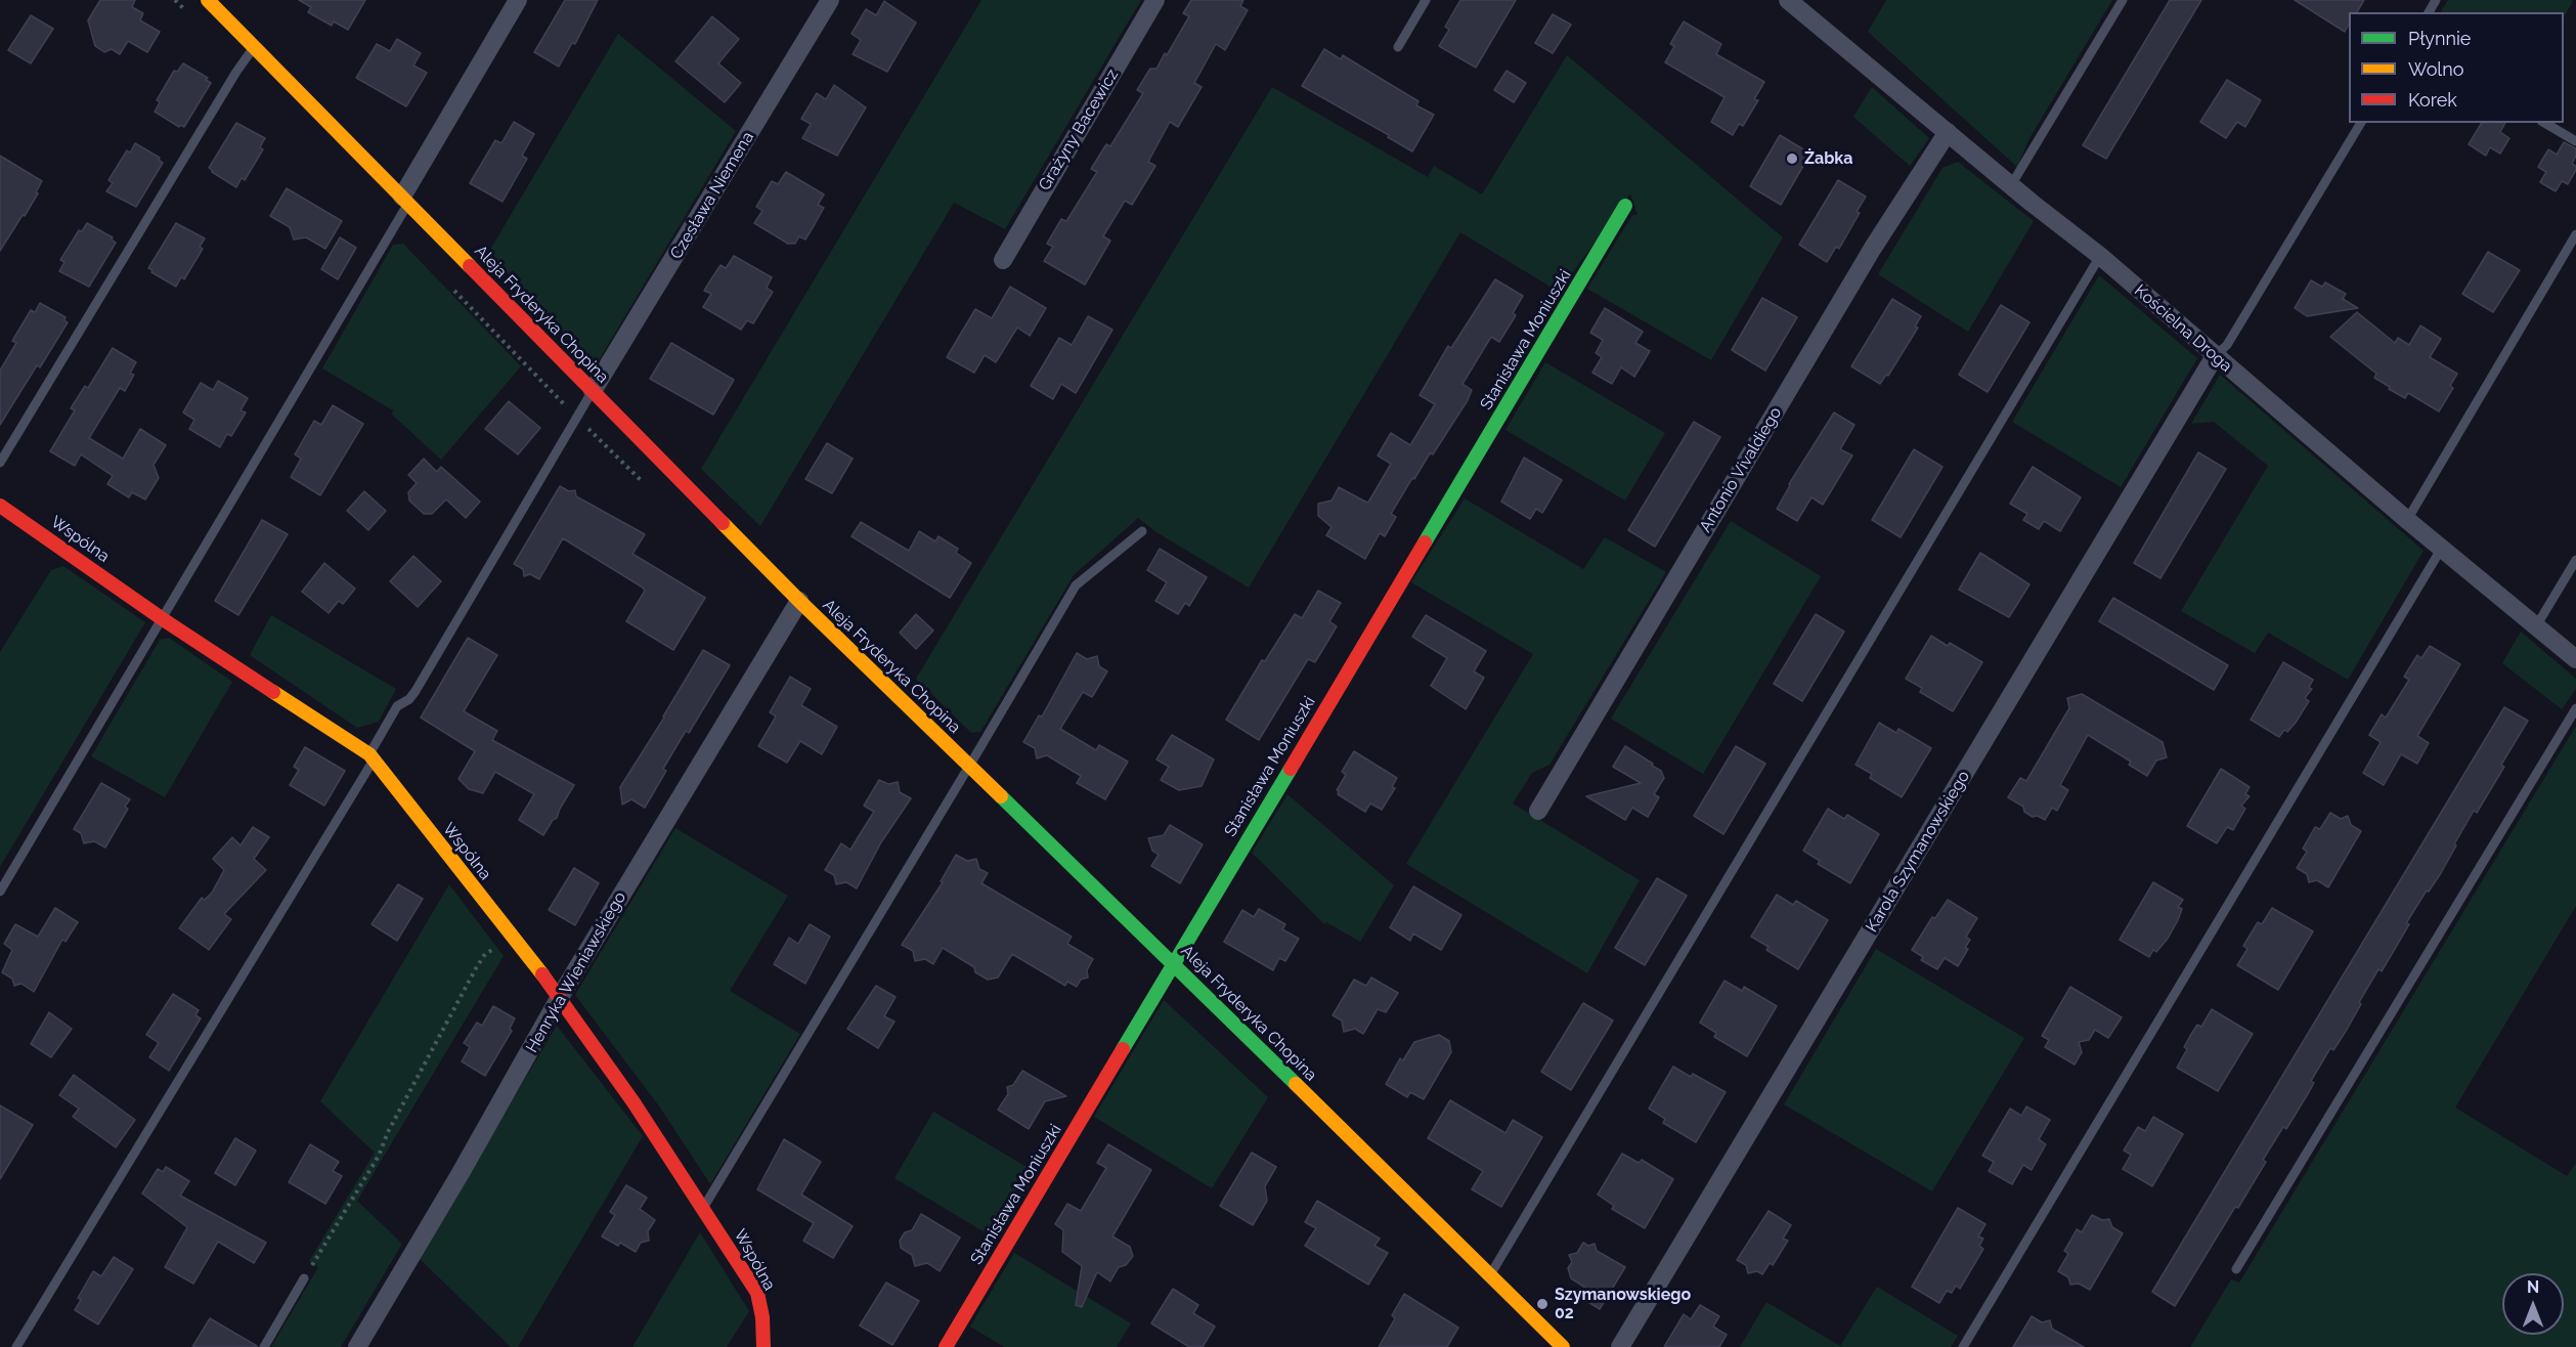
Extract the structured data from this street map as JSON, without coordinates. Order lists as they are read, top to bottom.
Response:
{
  "streets": {
    "street": [
      "Grażyny Bacewicz",
      "Czesława Niemena",
      "Aleja Fryderyka Chopina",
      "Kościelna Droga",
      "Stanisława Moniuszki",
      "Antonio Vivaldiego",
      "Wspólna",
      "Karola Szymanowskiego",
      "Henryka Wieniawskiego"
    ]
  },
  "crossings": [
    ["Czesława Niemena", "Aleja Fryderyka Chopina"],
    ["Aleja Fryderyka Chopina", "Stanisława Moniuszki"],
    ["Aleja Fryderyka Chopina", "Henryka Wieniawskiego"],
    ["Kościelna Droga", "Antonio Vivaldiego"],
    ["Kościelna Droga", "Karola Szymanowskiego"],
    ["Wspólna", "Henryka Wieniawskiego"]
  ],
  "places": ["Żabka", "Szymanowskiego 02"],
  "legend": ["Płynnie", "Wolno", "Korek"],
  "north": "top"
}
